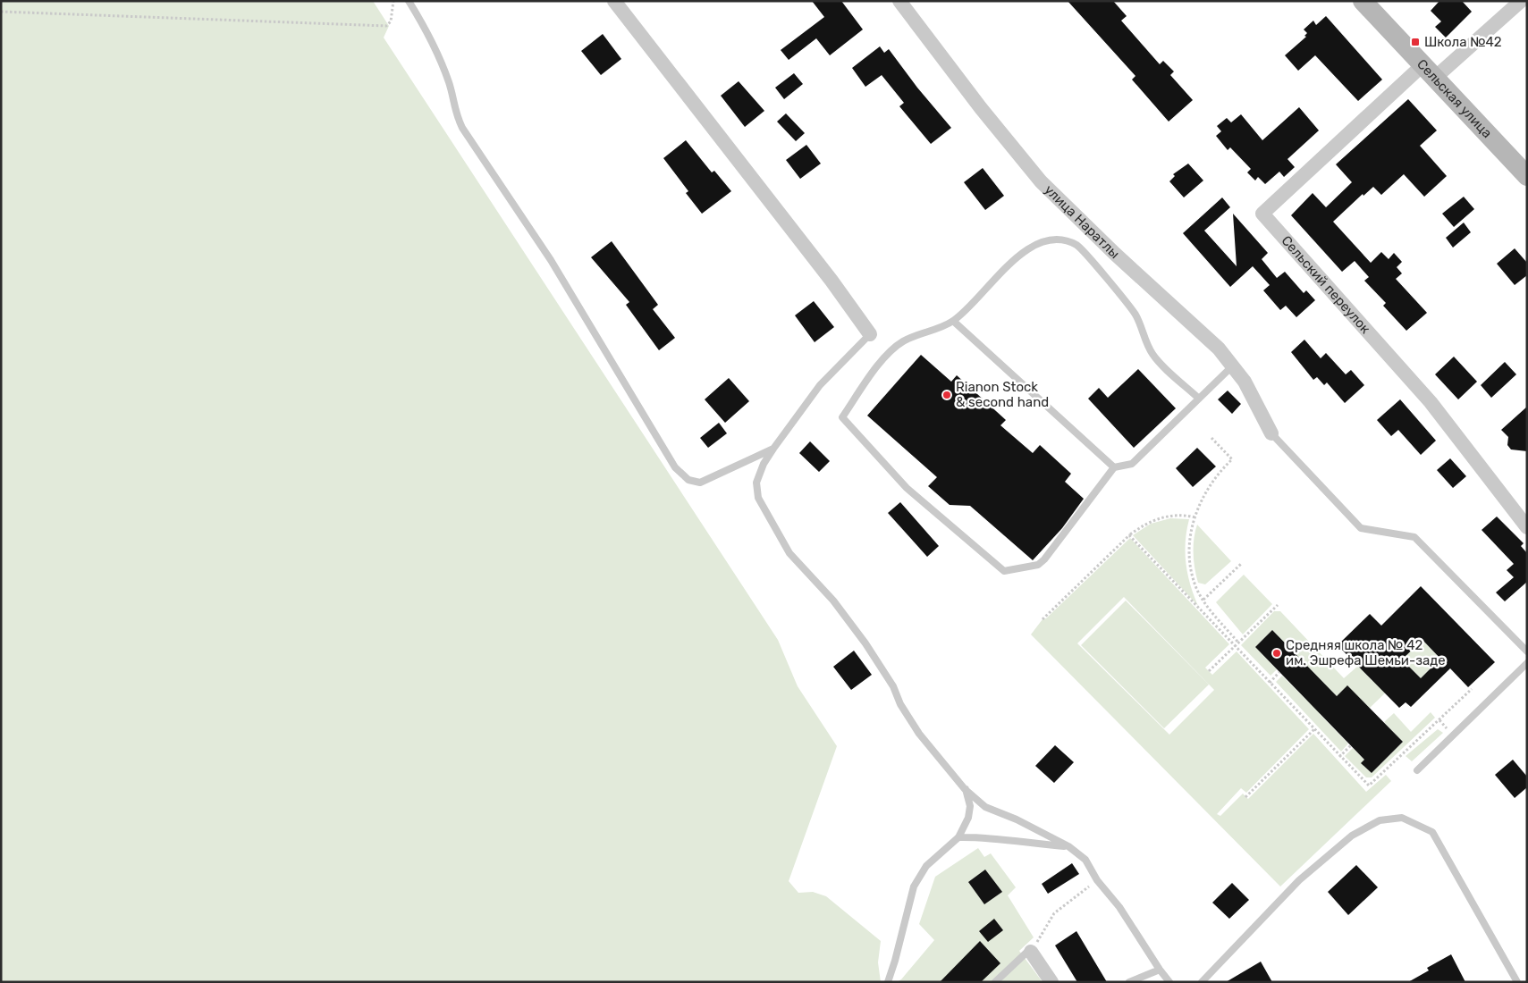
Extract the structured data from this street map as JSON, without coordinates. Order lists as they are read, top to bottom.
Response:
{
  "streets": {
    "main road": ["Сельская улица"],
    "street": ["улица Наратлы", "Сельский переулок"]
  },
  "crossings": [
    ["Сельская улица", "Сельский переулок"]
  ],
  "places": {
    "transit": ["Школа №42"],
    "other": ["Rianon Stock & second hand", "Средняя школа № 42 им. Эшрефа Шемьи-заде"]
  }
}
